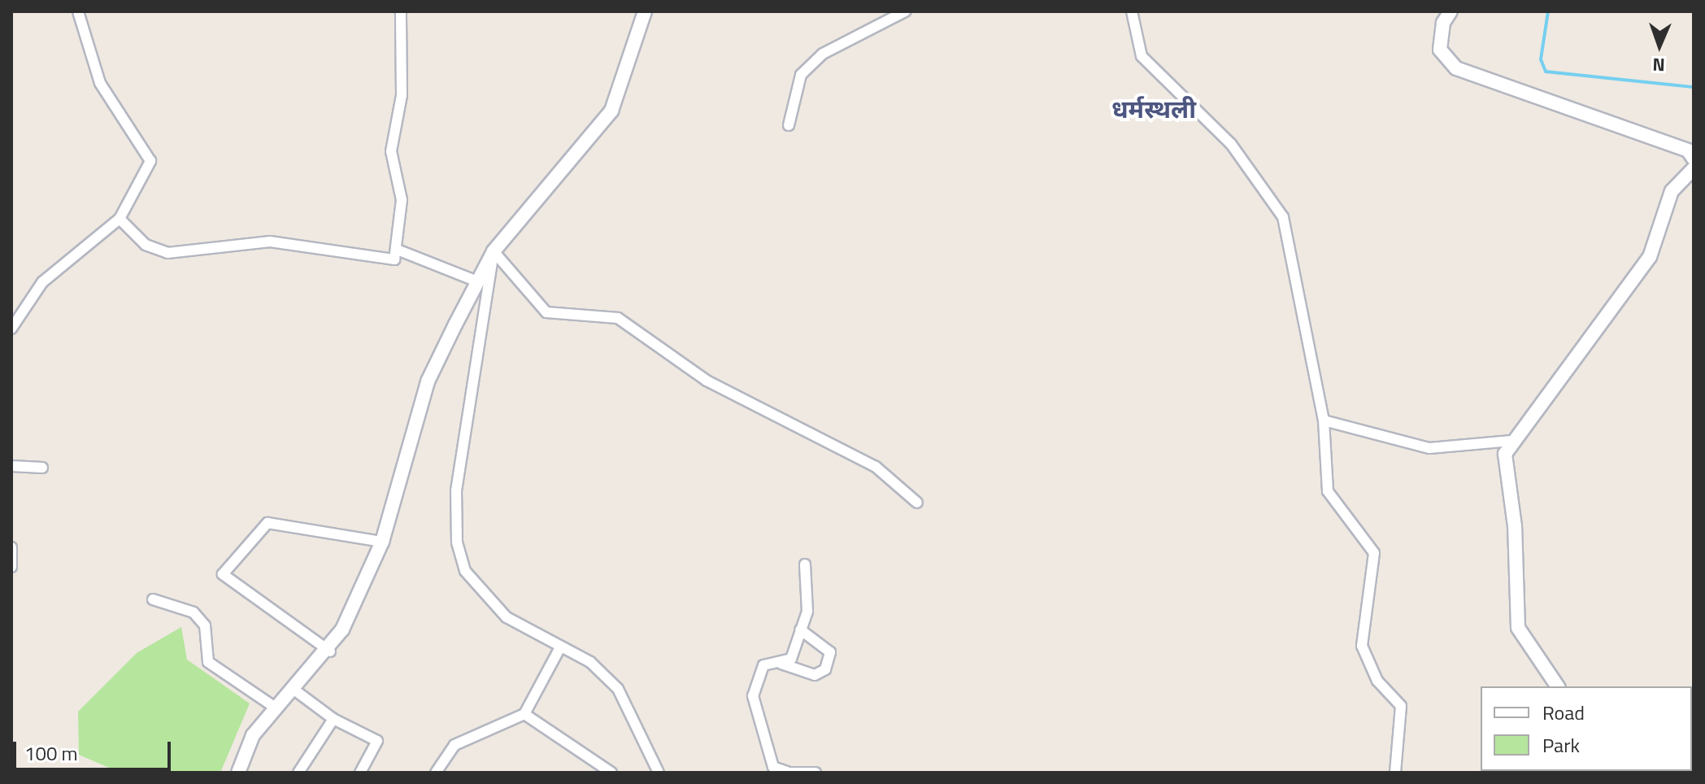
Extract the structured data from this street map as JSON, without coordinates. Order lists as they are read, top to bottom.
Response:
{
  "districts": ["धर्मस्थली"],
  "legend": ["Road", "Park"],
  "scale_bar": "100 m",
  "north": "bottom"
}
